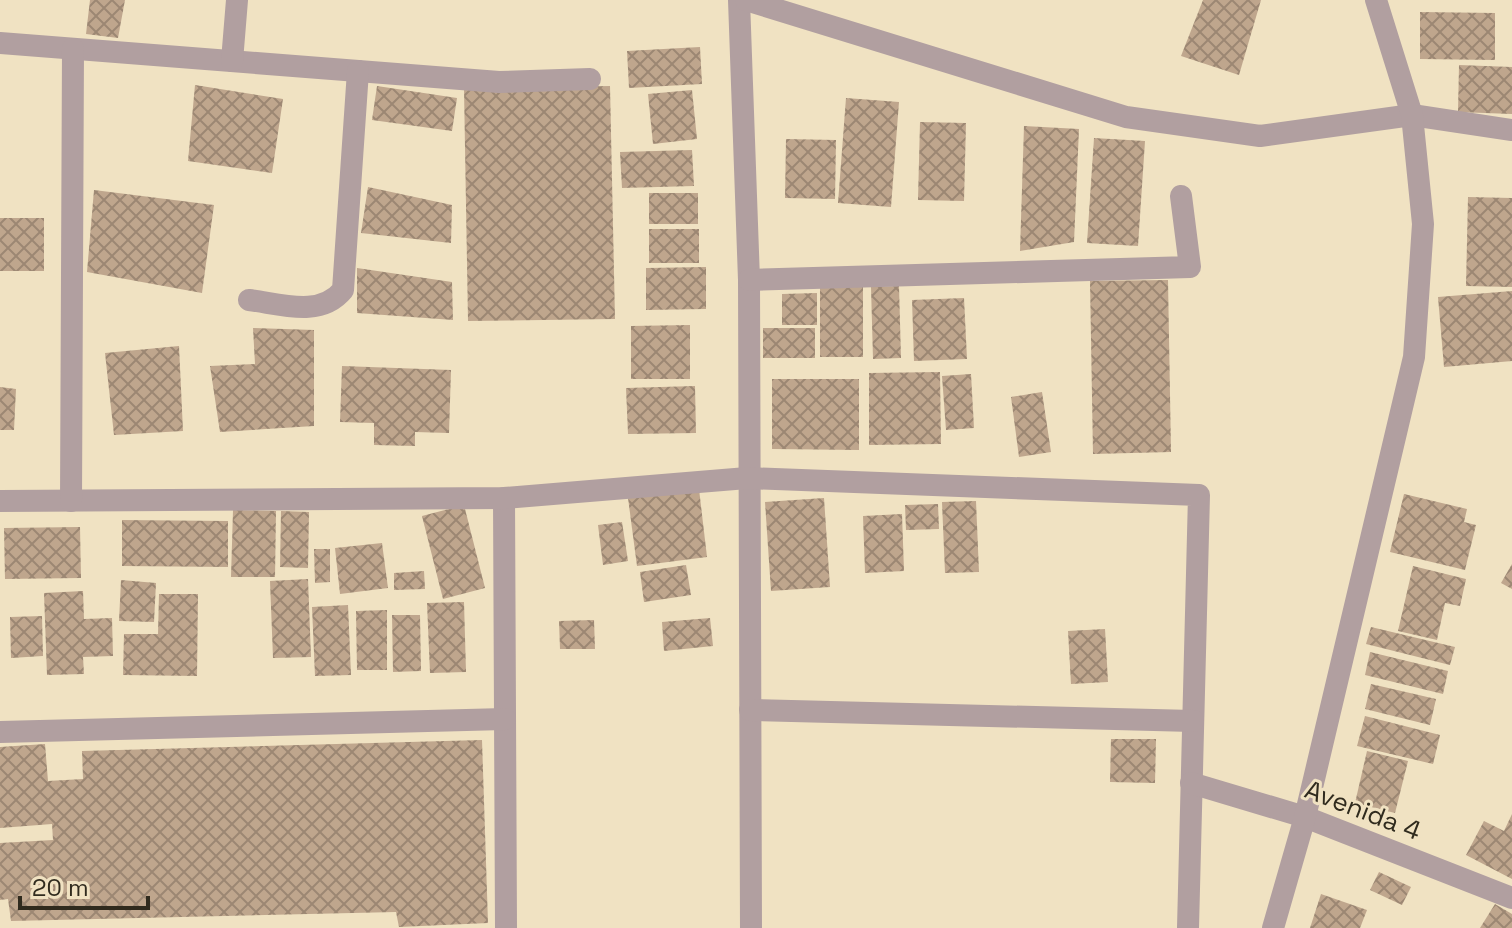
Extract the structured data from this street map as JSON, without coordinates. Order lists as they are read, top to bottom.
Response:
{
  "streets": {
    "street": ["Avenida 4"]
  },
  "scale_bar": "20 m"
}
